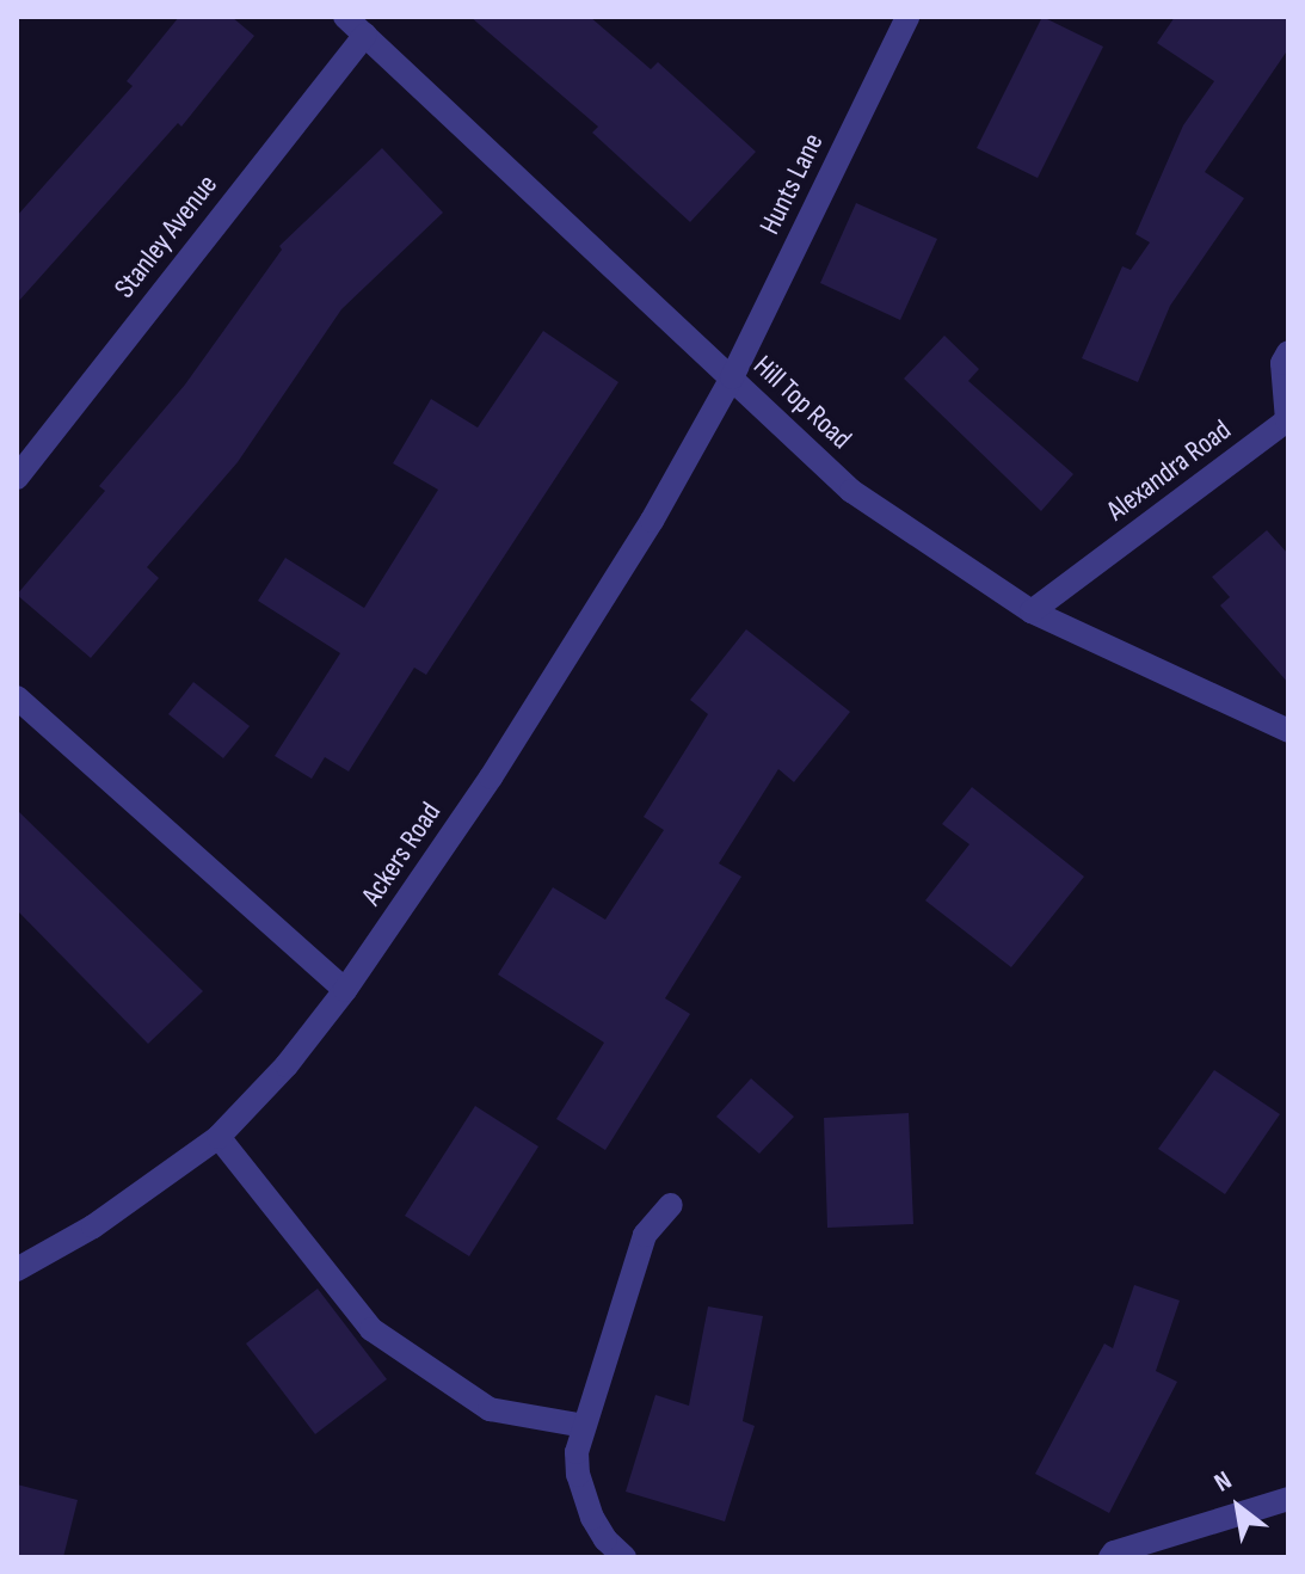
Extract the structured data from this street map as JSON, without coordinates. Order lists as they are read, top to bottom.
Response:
{
  "streets": {
    "street": [
      "Hunts Lane",
      "Stanley Avenue",
      "Hill Top Road",
      "Alexandra Road",
      "Ackers Road"
    ]
  },
  "crossings": [
    ["Hunts Lane", "Hill Top Road"],
    ["Hunts Lane", "Ackers Road"],
    ["Stanley Avenue", "Hill Top Road"],
    ["Hill Top Road", "Alexandra Road"],
    ["Hill Top Road", "Ackers Road"]
  ],
  "north": "top left"
}
